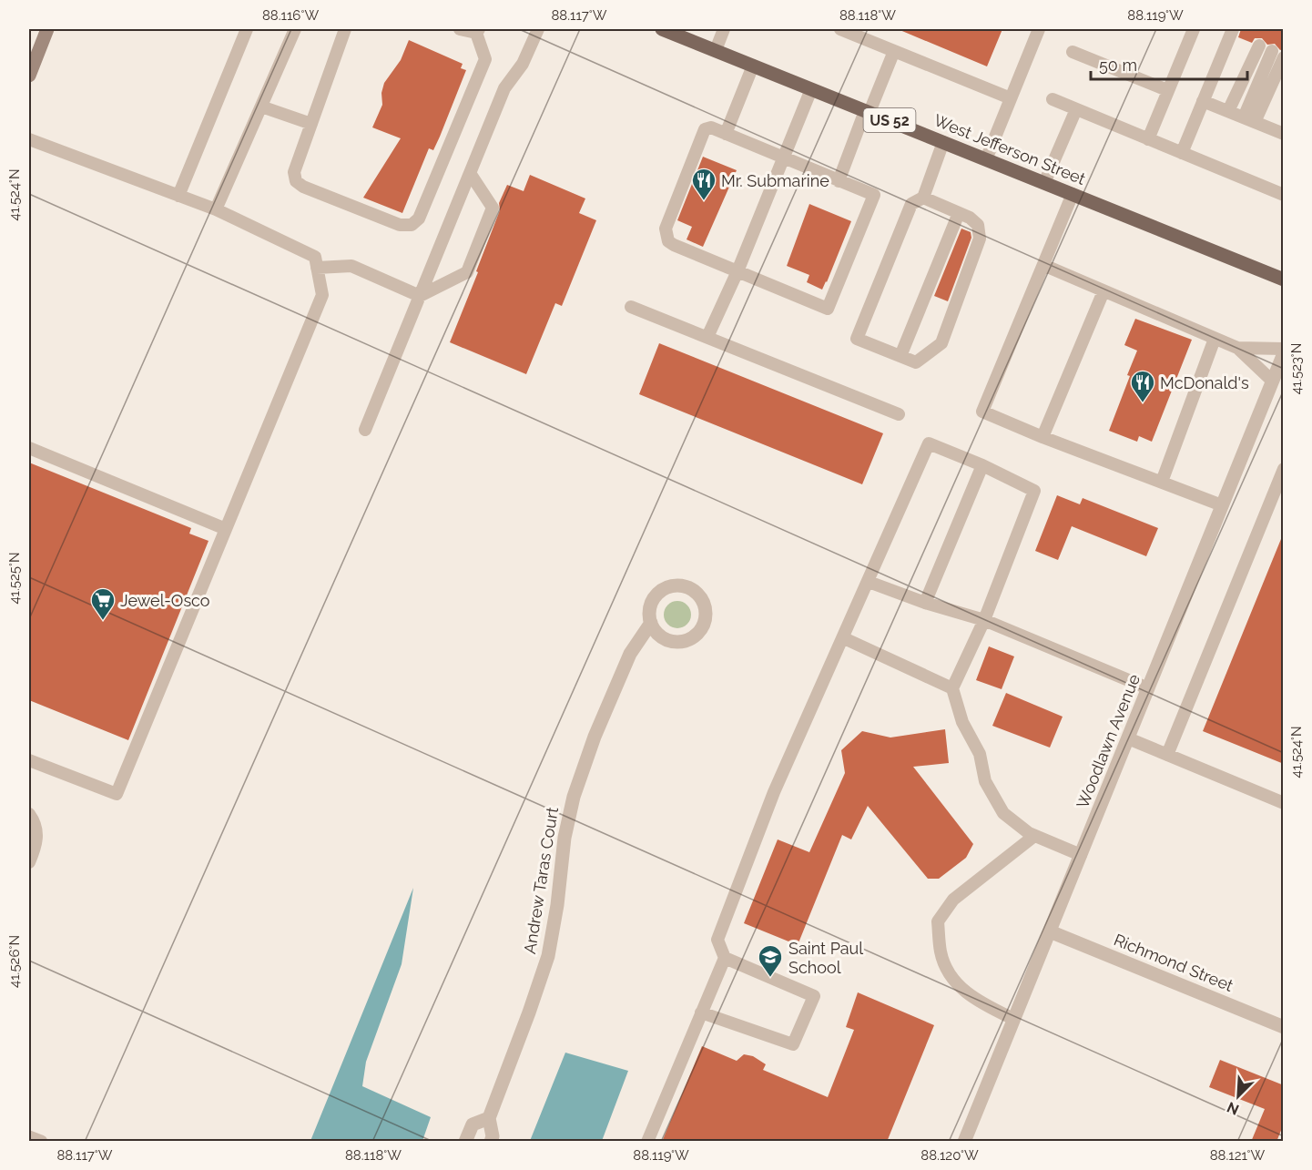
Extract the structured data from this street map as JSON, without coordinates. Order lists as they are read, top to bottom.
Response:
{
  "streets": {
    "main road": ["US 52", "West Jefferson Street"],
    "street": ["Woodlawn Avenue", "Andrew Taras Court", "Richmond Street"]
  },
  "crossings": [
    ["Woodlawn Avenue", "Richmond Street"]
  ],
  "places": {
    "restaurant": ["Mr. Submarine", "McDonald's"],
    "supermarket": ["Jewel-Osco"],
    "school or university": ["Saint Paul School"]
  },
  "scale_bar": "50 m",
  "north": "bottom left",
  "coordinates": [
    "88.116°W",
    "88.117°W",
    "88.118°W",
    "88.119°W",
    "41.524°N",
    "41.523°N",
    "41.525°N",
    "41.526°N",
    "88.120°W",
    "88.121°W"
  ]
}
